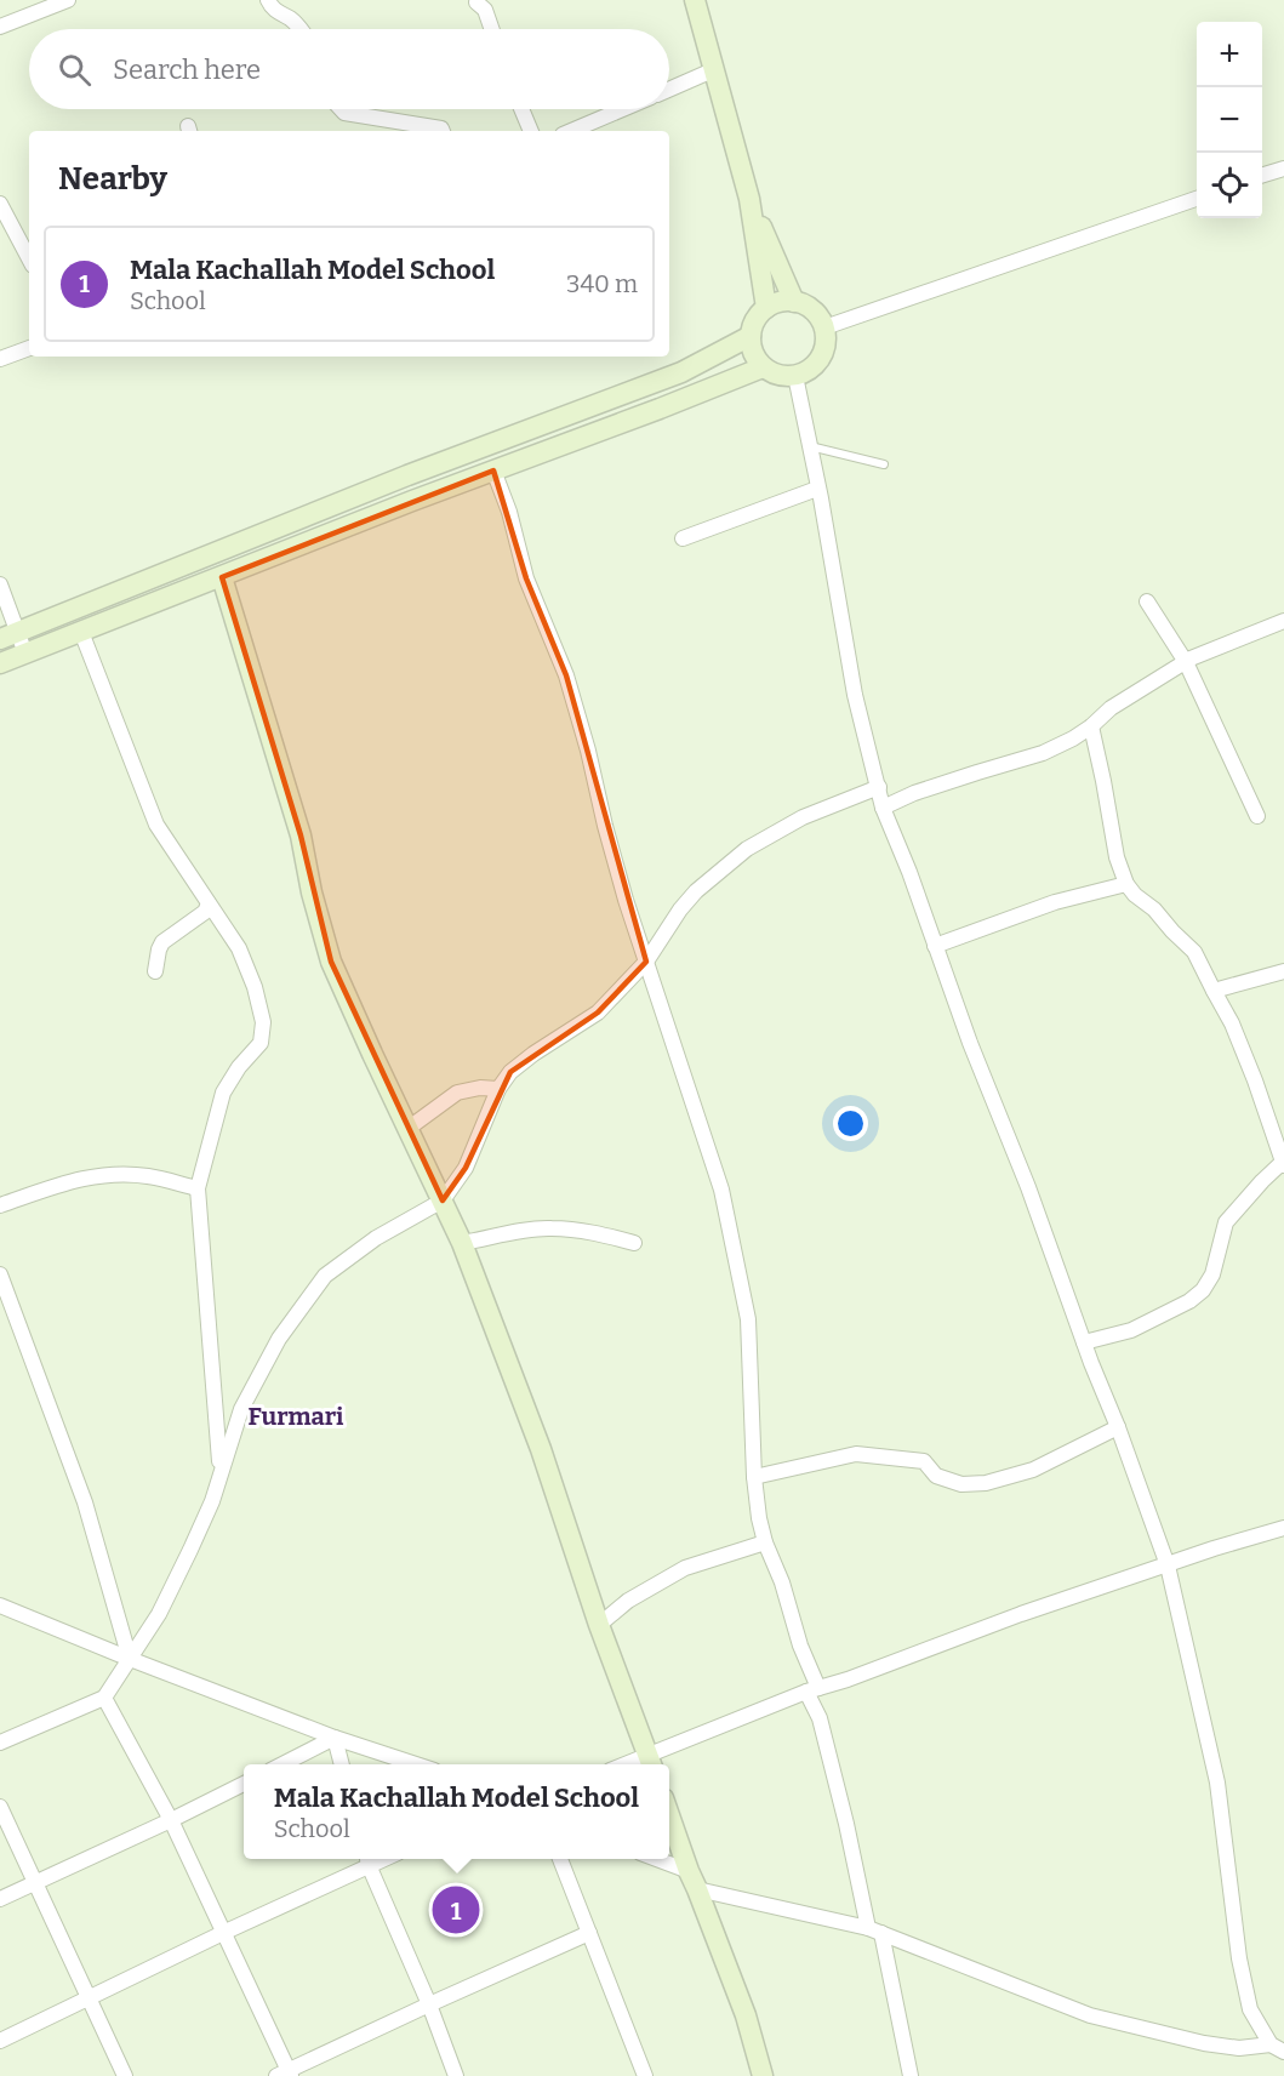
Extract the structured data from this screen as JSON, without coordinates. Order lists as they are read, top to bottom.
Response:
{
  "districts": ["Furmari"],
  "page": {
    "map_buttons": ["+", "−"],
    "search": "Search here",
    "heading": "Nearby",
    "list": [
      {
        "mark": "1",
        "name": "Mala Kachallah Model School",
        "note": "School",
        "value": "340 m"
      }
    ],
    "popup": ["Mala Kachallah Model School", "School"],
    "pins": "1"
  }
}
